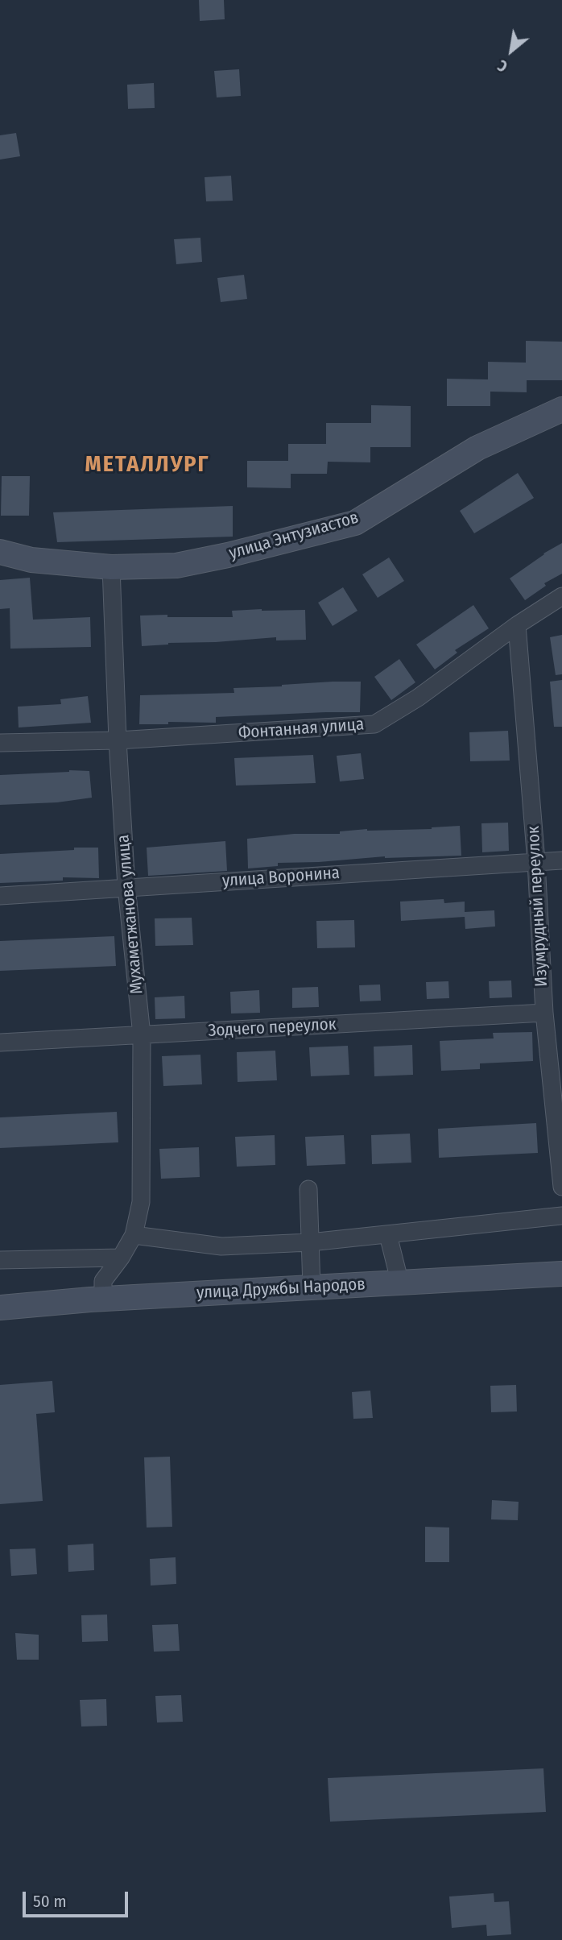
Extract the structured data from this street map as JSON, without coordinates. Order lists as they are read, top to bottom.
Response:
{
  "streets": {
    "street": [
      "улица Энтузиастов",
      "Фонтанная улица",
      "улица Воронина",
      "Изумрудный переулок",
      "Мухаметжанова улица",
      "Зодчего переулок",
      "улица Дружбы Народов"
    ]
  },
  "crossings": [
    ["улица Энтузиастов", "Мухаметжанова улица"],
    ["Фонтанная улица", "Изумрудный переулок"],
    ["Фонтанная улица", "Мухаметжанова улица"],
    ["улица Воронина", "Изумрудный переулок"],
    ["улица Воронина", "Мухаметжанова улица"],
    ["Изумрудный переулок", "Зодчего переулок"],
    ["Мухаметжанова улица", "Зодчего переулок"],
    ["Мухаметжанова улица", "улица Дружбы Народов"]
  ],
  "districts": ["МЕТАЛЛУРГ"],
  "scale_bar": "50 m",
  "north": "bottom left"
}
